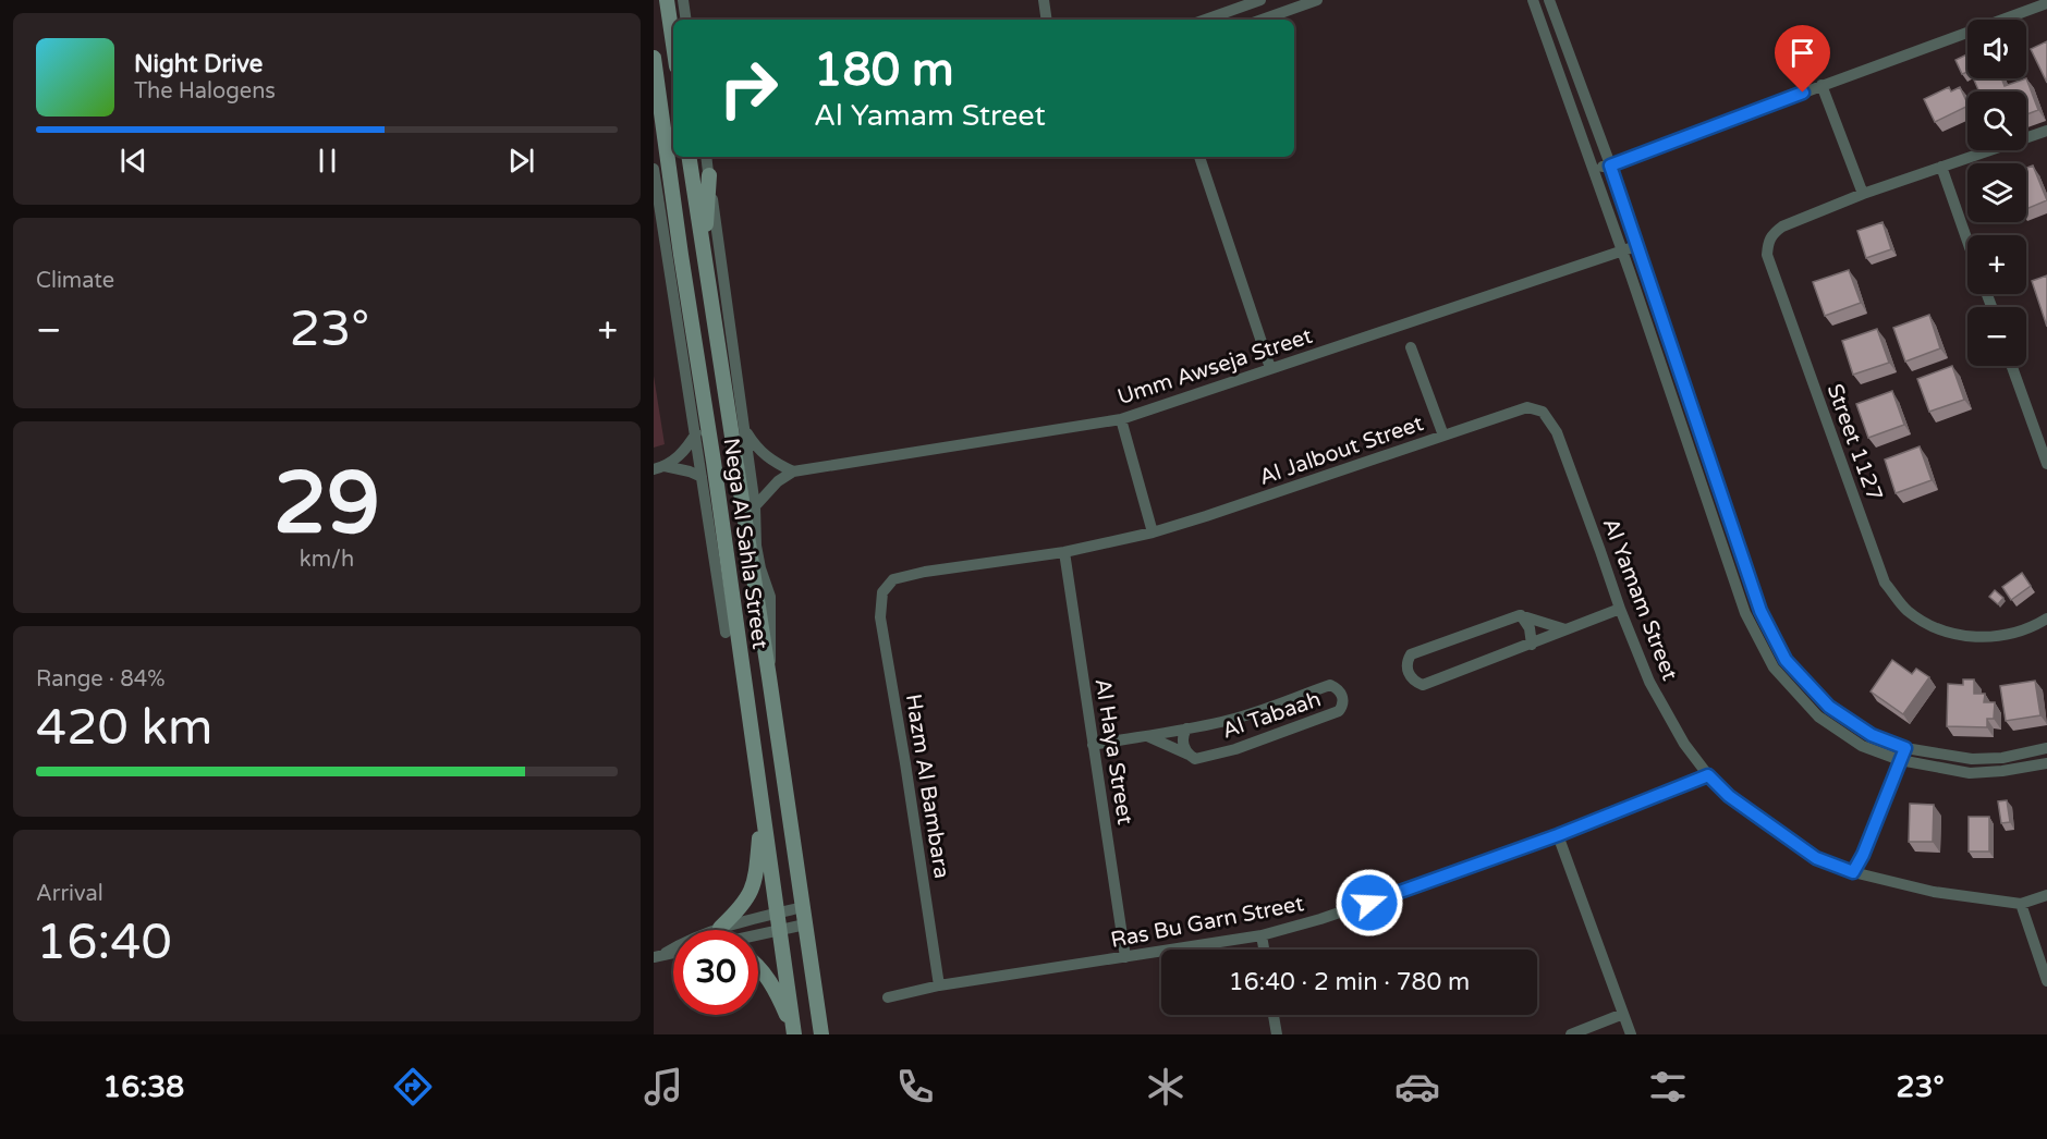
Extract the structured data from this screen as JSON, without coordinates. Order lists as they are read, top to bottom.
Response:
{
  "streets": {
    "main road": ["Nega Al Sahla Street"],
    "street": [
      "Umm Awseja Street",
      "Street 1127",
      "Al Jalbout Street",
      "Al Yamam Street",
      "Al Tabaah",
      "Al Haya Street",
      "Hazm Al Bambara",
      "Ras Bu Garn Street"
    ]
  },
  "crossings": [
    ["Al Jalbout Street", "Al Yamam Street"],
    ["Al Jalbout Street", "Al Haya Street"],
    ["Al Jalbout Street", "Hazm Al Bambara"],
    ["Al Yamam Street", "Ras Bu Garn Street"],
    ["Al Tabaah", "Al Haya Street"],
    ["Al Haya Street", "Ras Bu Garn Street"],
    ["Hazm Al Bambara", "Ras Bu Garn Street"]
  ],
  "page": {
    "map_buttons": ["+", "−"],
    "turn": ["180 m", "Al Yamam Street"],
    "song": ["Night Drive", "The Halogens"],
    "tile": [
      "Climate",
      ["29", "km/h"],
      ["Range · 84%", "420 km"],
      ["Arrival", "16:40"]
    ],
    "heat": ["−", "23°", "+"],
    "limit": "30",
    "trip": "16:40 · 2 min · 780 m",
    "tabs": ["16:38", "23°"]
  }
}
